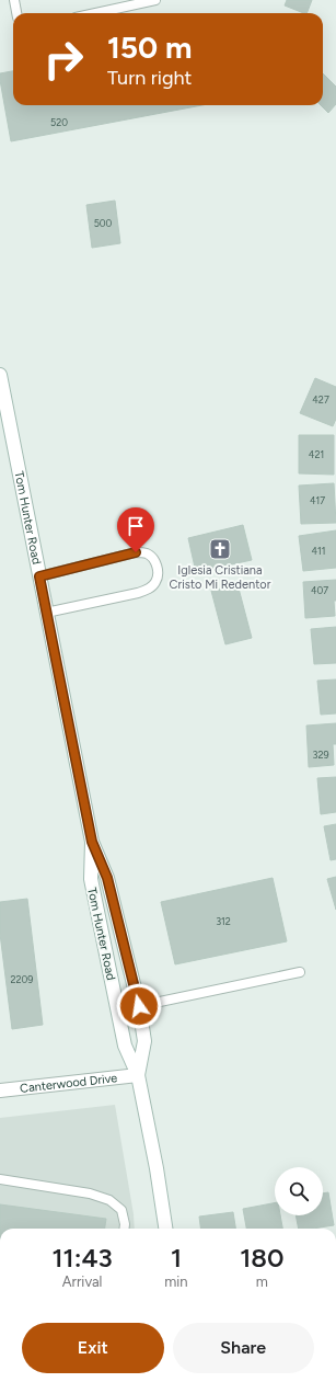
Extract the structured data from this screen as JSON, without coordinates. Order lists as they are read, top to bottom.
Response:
{
  "streets": {
    "street": ["Tom Hunter Road", "Canterwood Drive"]
  },
  "crossings": [
    ["Tom Hunter Road", "Canterwood Drive"]
  ],
  "places": {
    "church": ["Iglesia Cristiana Cristo Mi Redentor"]
  },
  "house_numbers": [
    "520",
    "500",
    "427",
    "421",
    "417",
    "411",
    "407",
    "329",
    "312",
    "2209"
  ],
  "page": {
    "turn": ["150 m", "Turn right"],
    "eta": [
      "11:43",
      "Arrival",
      "1",
      "min",
      "180",
      "m"
    ],
    "buttons": ["Exit", "Share"]
  }
}
